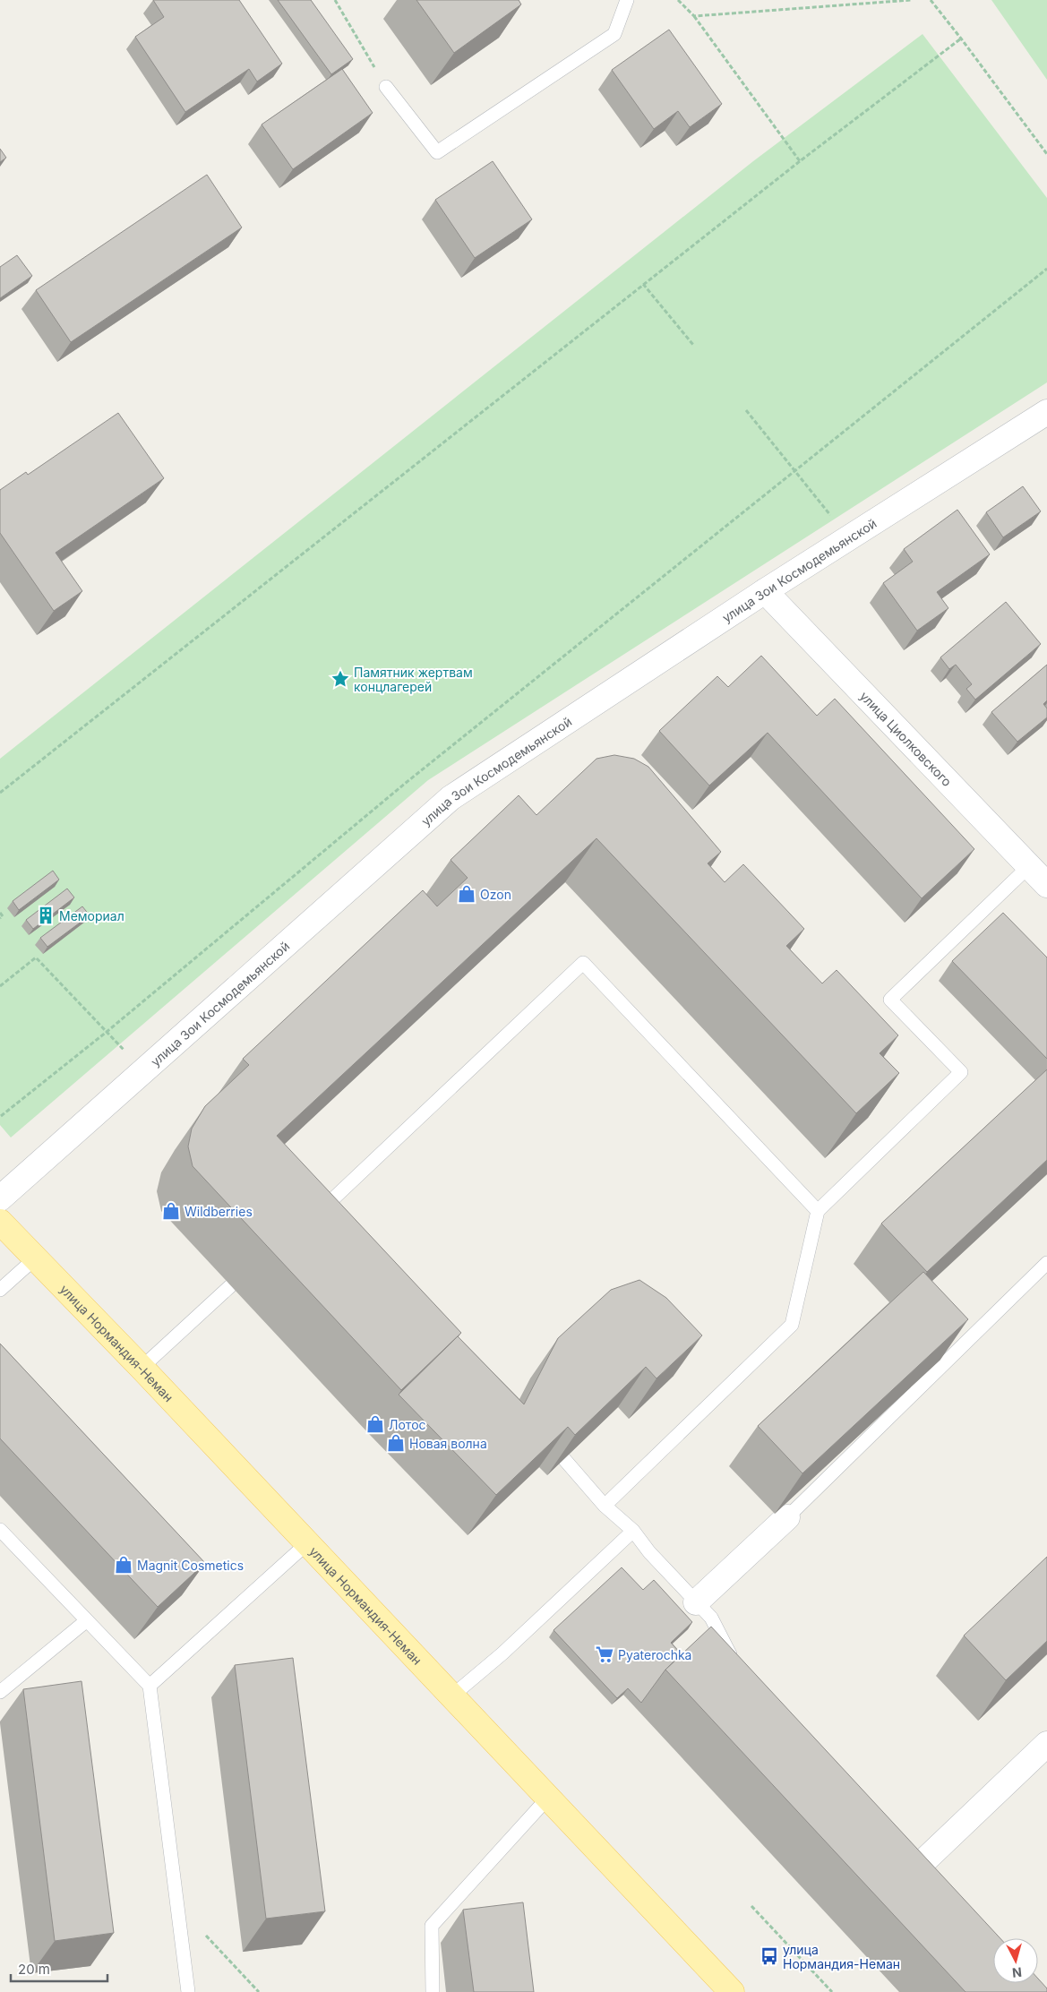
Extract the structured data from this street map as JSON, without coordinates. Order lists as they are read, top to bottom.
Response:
{
  "streets": {
    "main road": ["улица Нормандия-Неман"],
    "street": ["улица Зои Космодемьянской", "улица Циолковского"]
  },
  "crossings": [
    ["улица Зои Космодемьянской", "улица Циолковского"]
  ],
  "places": {
    "place": ["Памятник жертвам концлагерей"],
    "shop": [
      "Ozon",
      "Wildberries",
      "Лотос",
      "Новая волна",
      "Magnit Cosmetics"
    ],
    "building": ["Мемориал"],
    "supermarket": ["Pyaterochka"],
    "bus stop": ["улица Нормандия-Неман"]
  },
  "scale_bar": "20 m",
  "north": "bottom"
}
